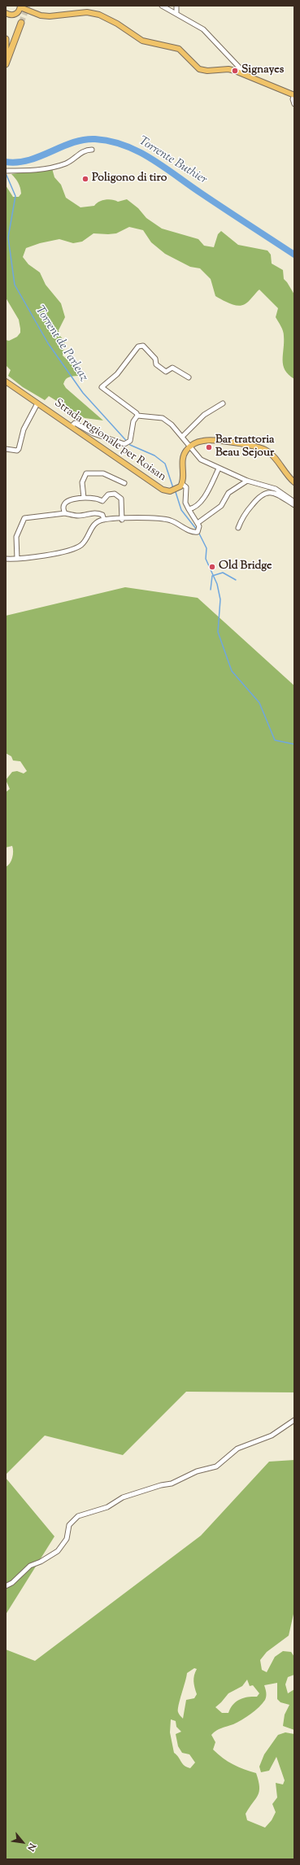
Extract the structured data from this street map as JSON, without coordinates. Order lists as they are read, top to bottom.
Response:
{
  "streets": {
    "main road": ["Strada regionale per Roisan"]
  },
  "water": ["Torrente Buthier", "Torrent de Parleaz"],
  "places": [
    "Signayes",
    "Poligono di tiro",
    "Bar trattoria Beau Sejour",
    "Old Bridge"
  ],
  "north": "bottom right"
}
